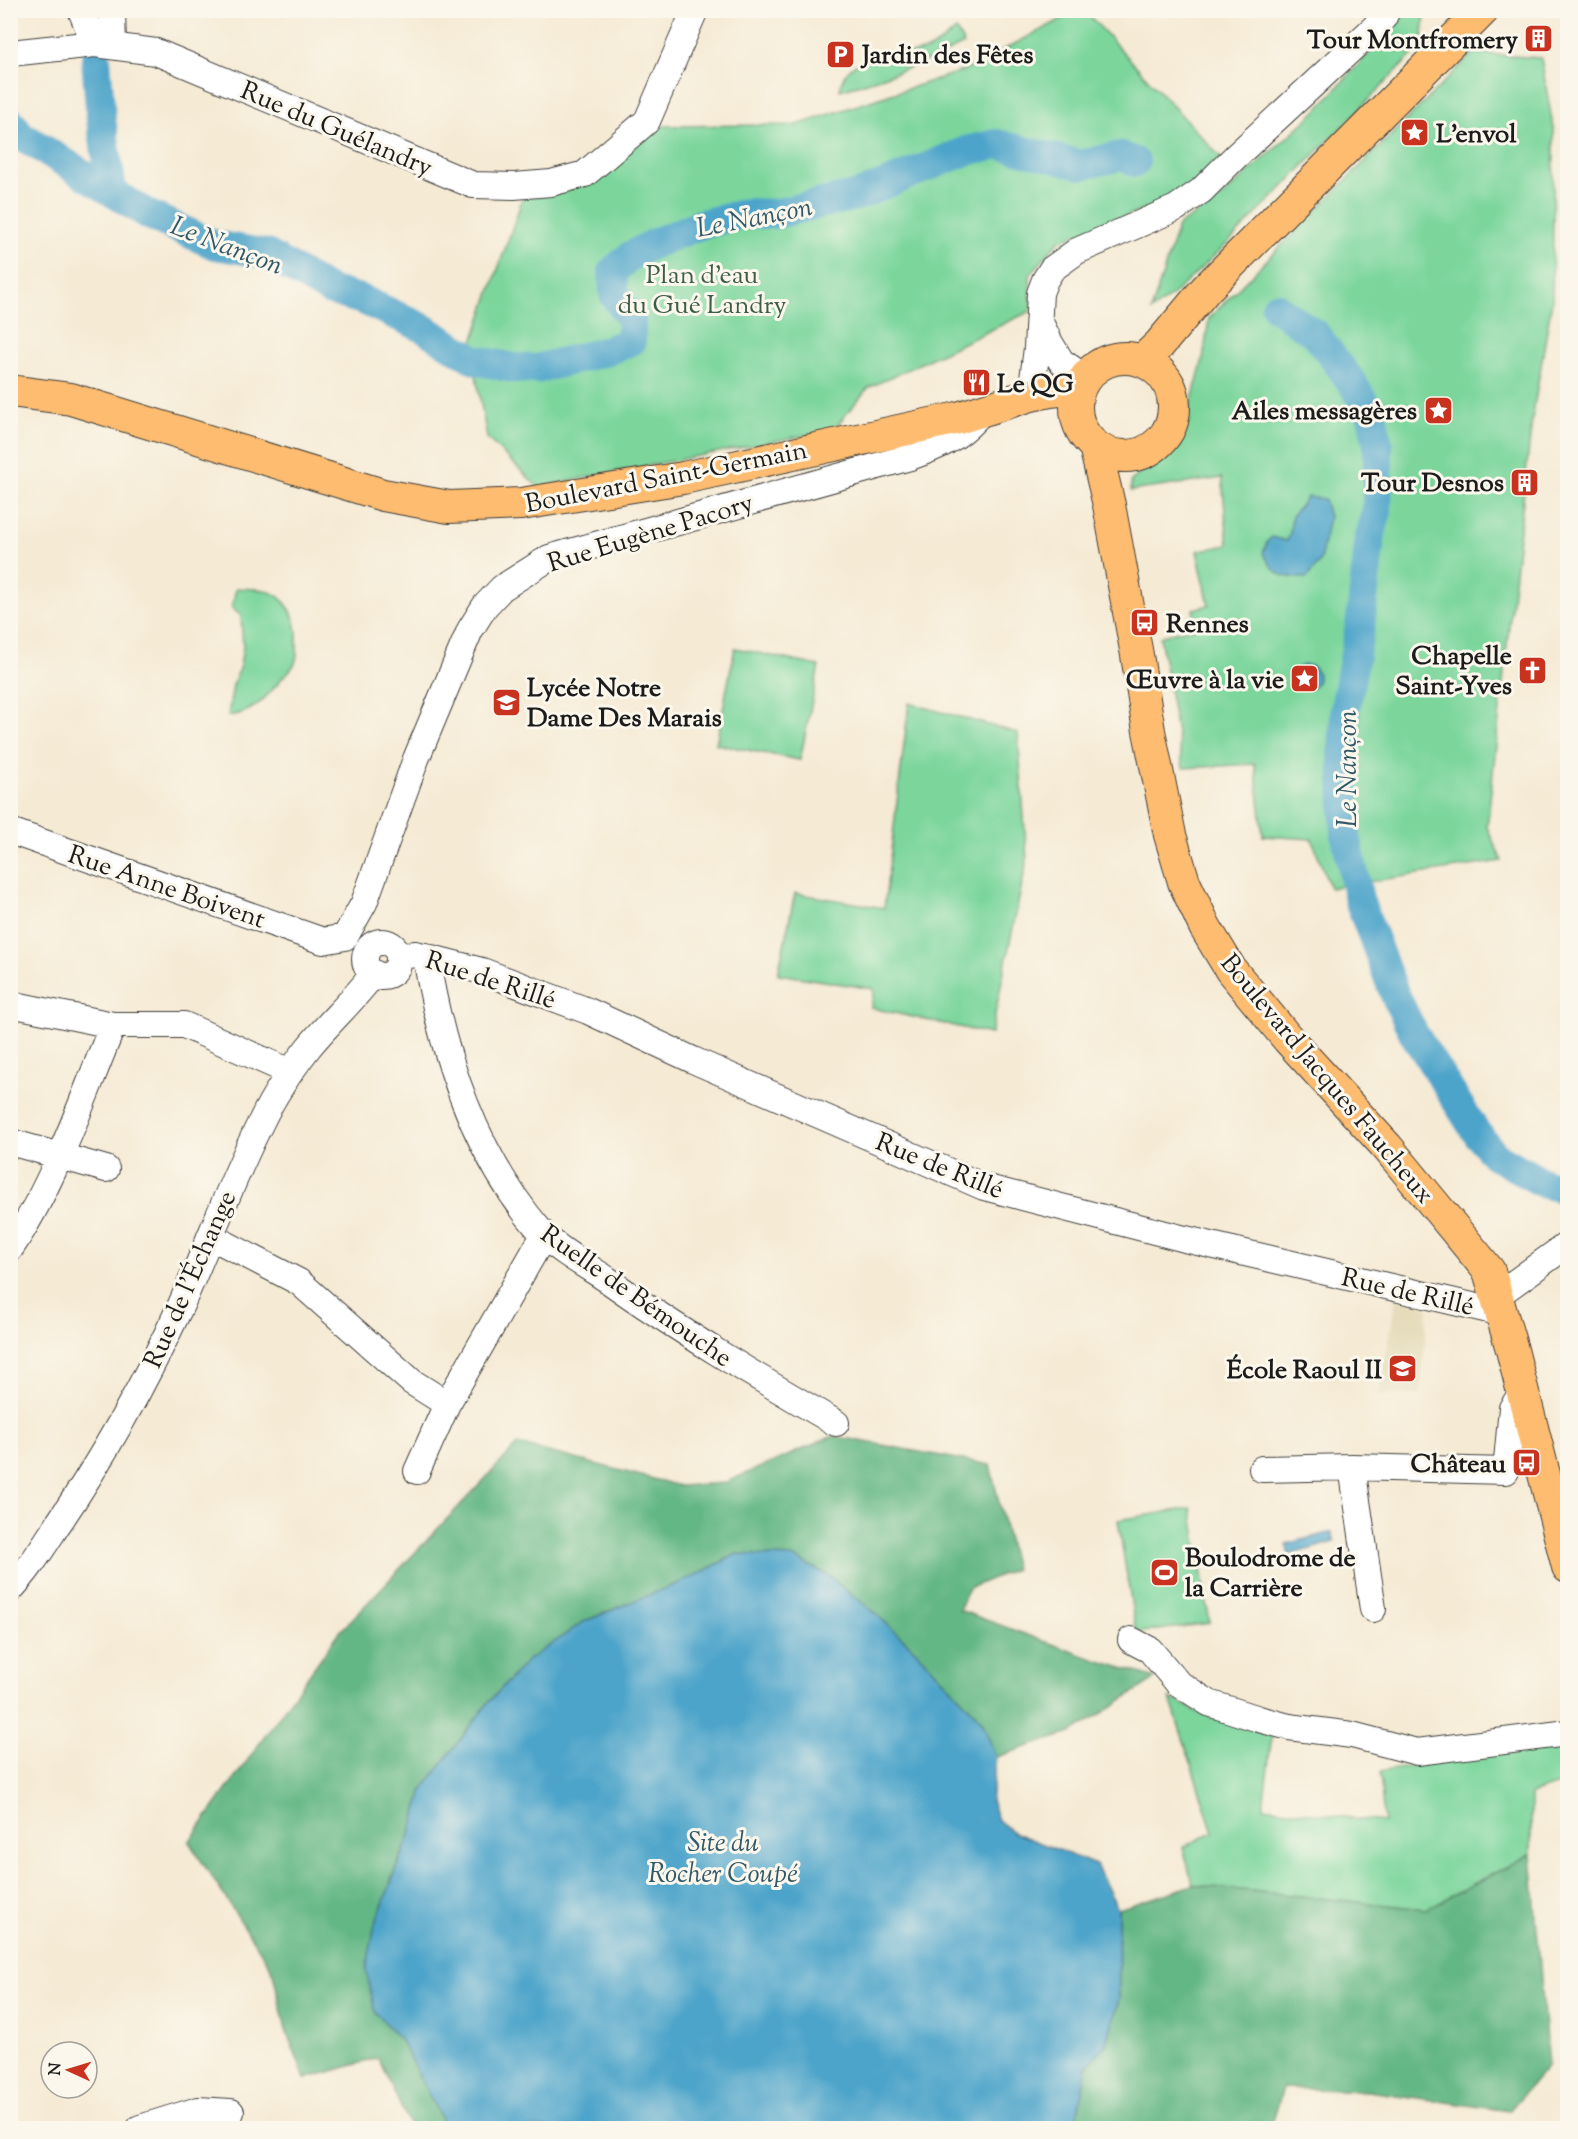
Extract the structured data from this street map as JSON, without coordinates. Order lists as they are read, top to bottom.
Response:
{
  "streets": {
    "main road": ["Boulevard Saint-Germain", "Boulevard Jacques Faucheux"],
    "street": [
      "Rue du Guélandry",
      "Rue Eugène Pacory",
      "Rue Anne Boivent",
      "Rue de Rillé",
      "Rue de l'Échange",
      "Ruelle de Bémouche"
    ]
  },
  "crossings": [
    ["Boulevard Saint-Germain", "Rue Eugène Pacory"],
    ["Boulevard Saint-Germain", "Boulevard Jacques Faucheux"],
    ["Rue Eugène Pacory", "Rue Anne Boivent"],
    ["Rue de Rillé", "Boulevard Jacques Faucheux"],
    ["Rue de Rillé", "Rue de l'Échange"],
    ["Rue de Rillé", "Ruelle de Bémouche"]
  ],
  "water": ["Le Nançon", "Site du Rocher Coupé"],
  "parks": ["Plan d'eau du Gué Landry"],
  "places": {
    "building": ["Tour Montfromery", "Tour Desnos"],
    "parking": ["Jardin des Fêtes"],
    "place": ["L'envol", "Ailes messagères", "Œuvre à la vie"],
    "restaurant": ["Le QG"],
    "bus stop": ["Rennes", "Château"],
    "church": ["Chapelle Saint-Yves"],
    "school or university": ["Lycée Notre Dame Des Marais", "École Raoul II"],
    "sports": ["Boulodrome de la Carrière"]
  },
  "north": "left"
}
